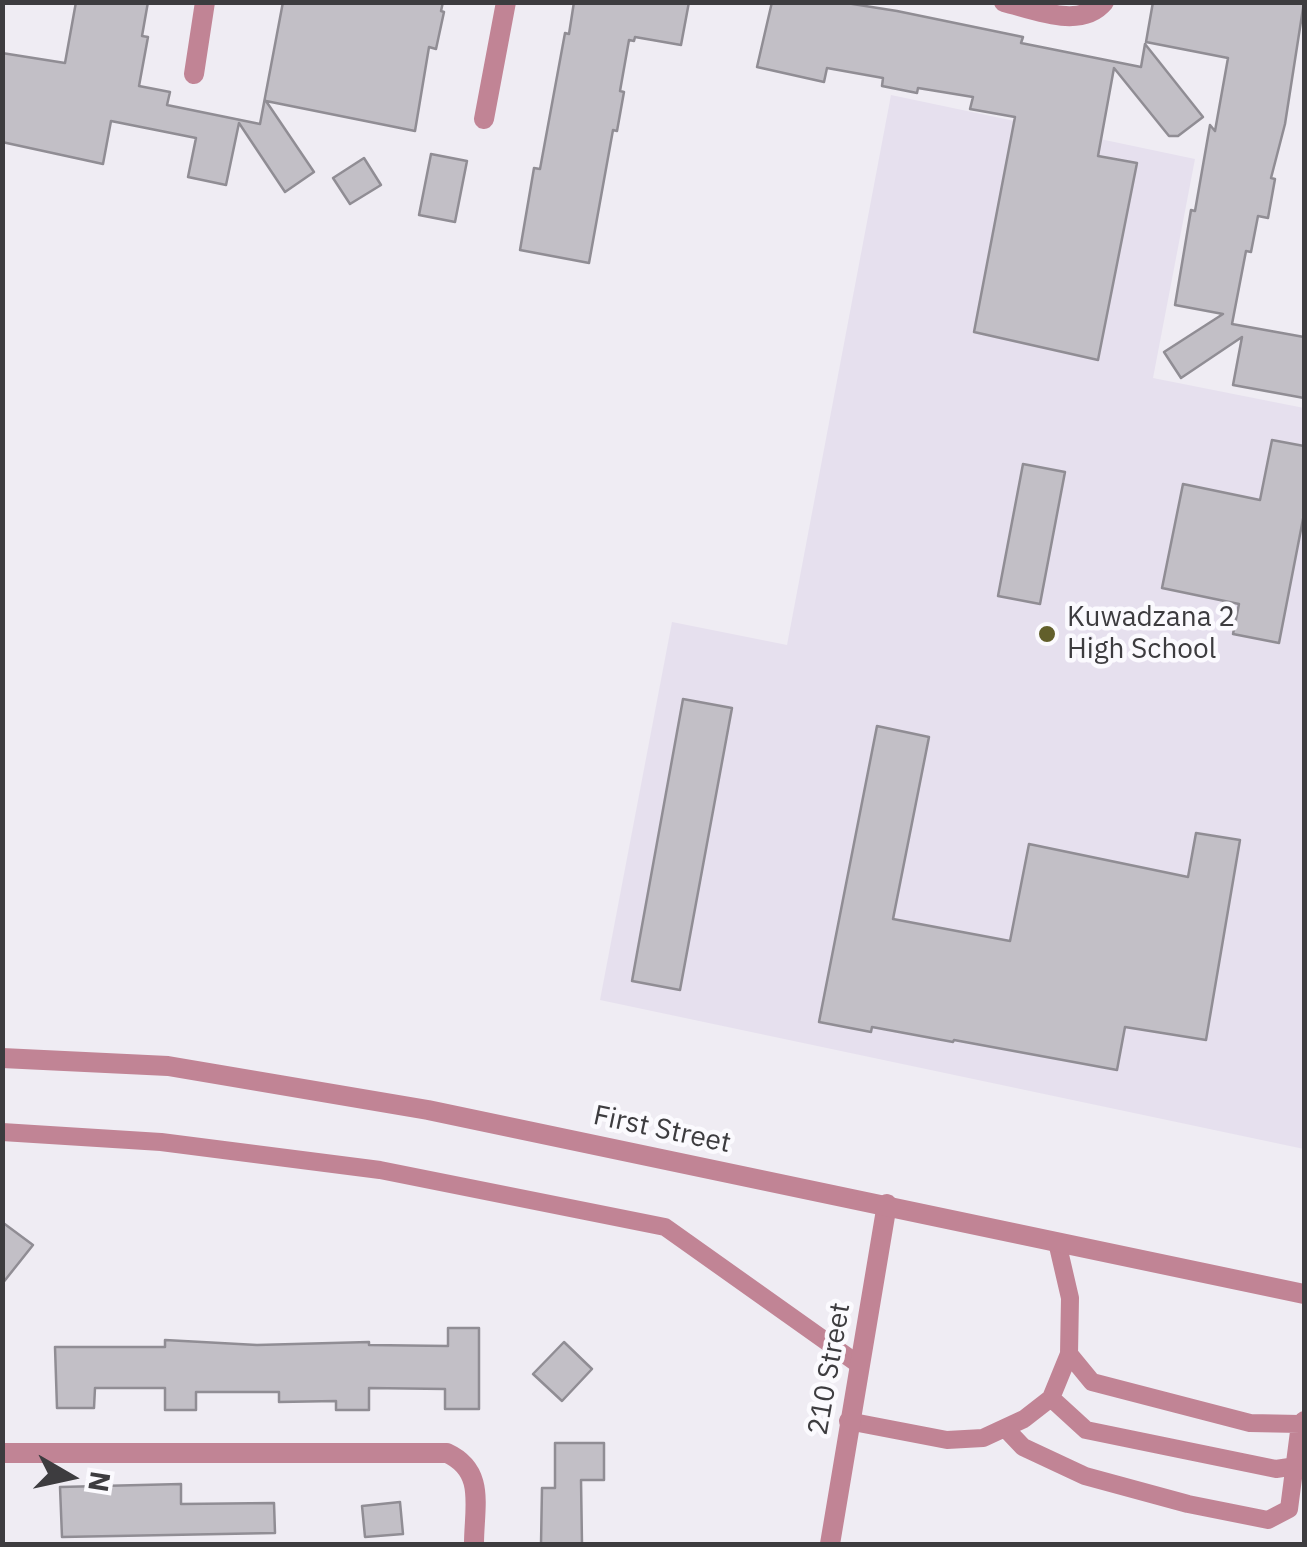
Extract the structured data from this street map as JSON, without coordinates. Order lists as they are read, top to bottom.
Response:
{
  "streets": {
    "street": ["First Street", "210 Street"]
  },
  "crossings": [
    ["First Street", "210 Street"]
  ],
  "places": ["Kuwadzana 2 High School"],
  "north": "right"
}
